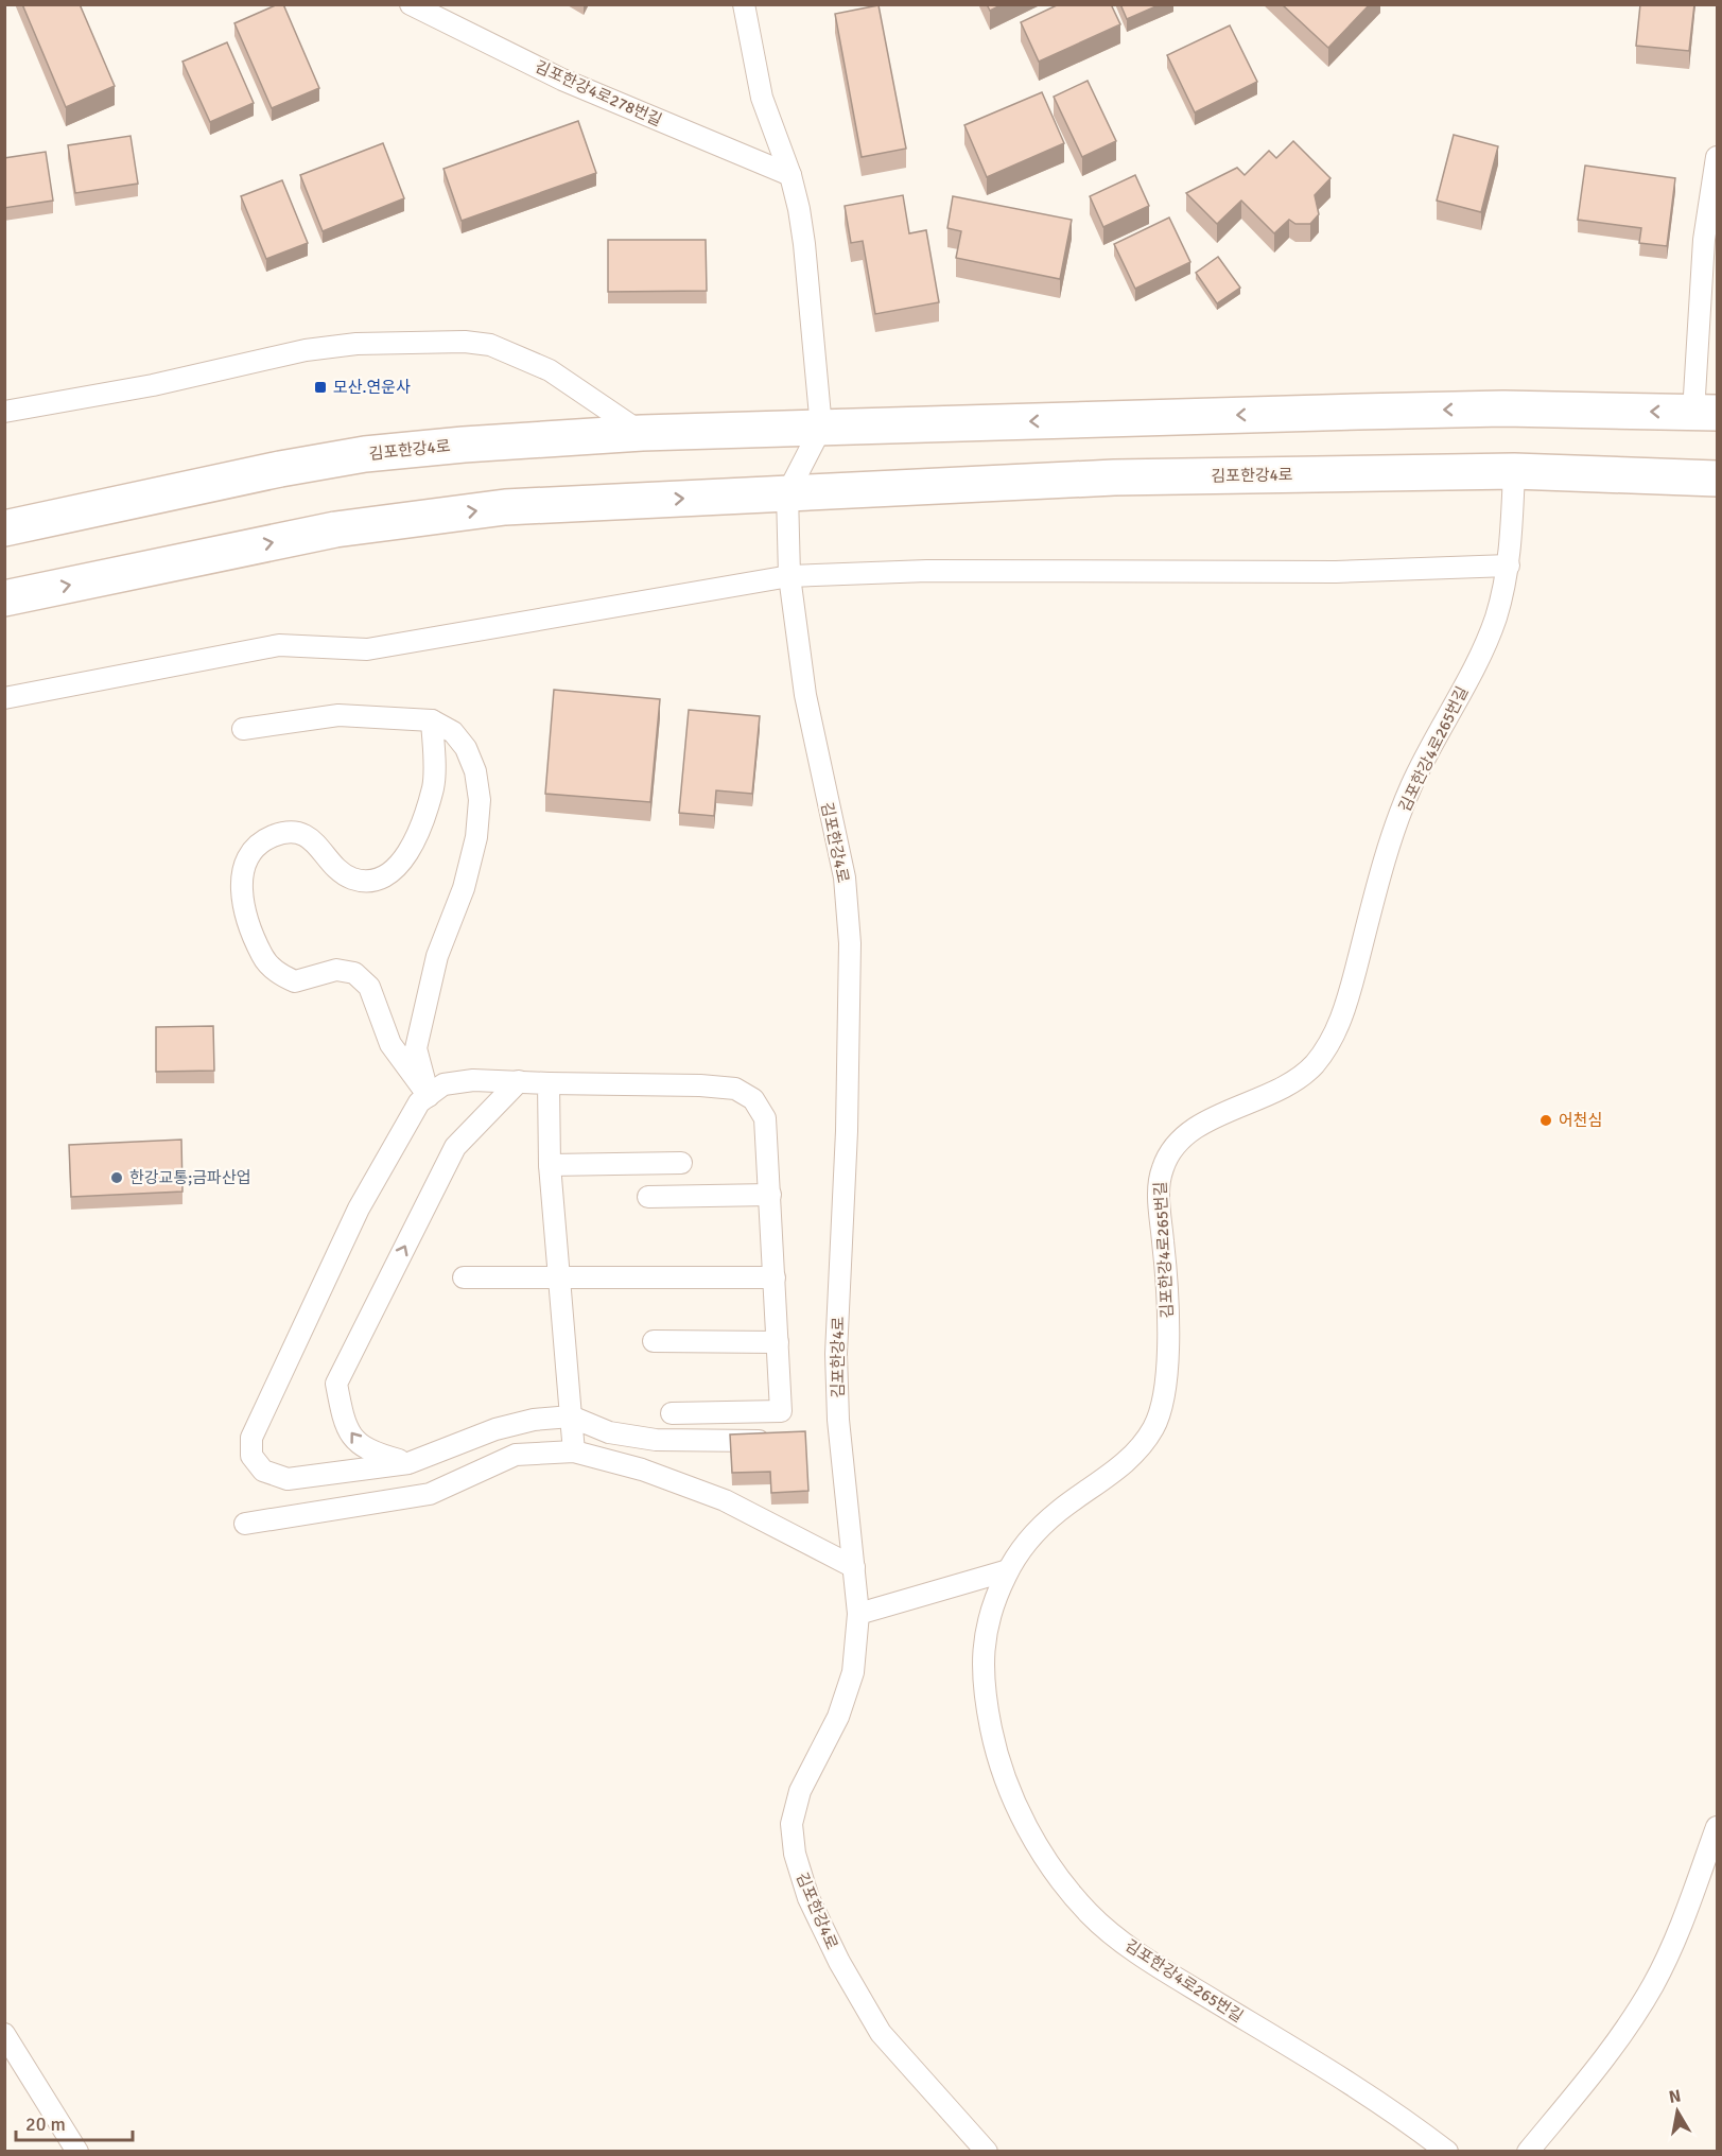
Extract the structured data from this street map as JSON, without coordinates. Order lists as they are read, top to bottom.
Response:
{
  "streets": {
    "street": ["김포한강4로"],
    "lane": ["김포한강4로278번길", "김포한강4로265번길"]
  },
  "crossings": [
    ["김포한강4로", "김포한강4로265번길"]
  ],
  "places": {
    "transit": ["모산.연운사"],
    "other": ["어천심", "한강교통;금파산업"]
  },
  "scale_bar": "20 m",
  "north": "top"
}
